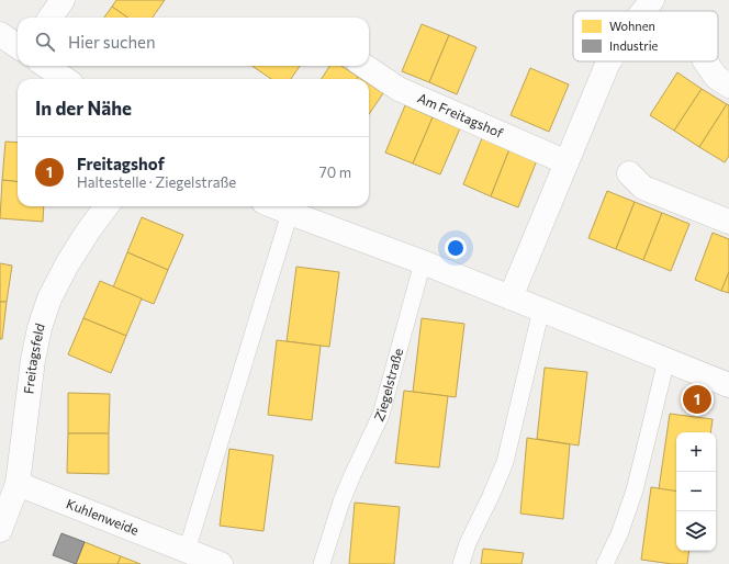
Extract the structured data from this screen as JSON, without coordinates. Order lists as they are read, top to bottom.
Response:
{
  "streets": {
    "street": ["Am Freitagshof", "Freitagsfeld", "Kuhlenweide"],
    "lane": ["Ziegelstraße"]
  },
  "crossings": [
    ["Freitagsfeld", "Kuhlenweide"]
  ],
  "legend": ["Wohnen", "Industrie"],
  "page": {
    "search": "Hier suchen",
    "heading": "In der Nähe",
    "list": [
      {
        "mark": "1",
        "name": "Freitagshof",
        "note": "Haltestelle · Ziegelstraße",
        "value": "70 m"
      }
    ],
    "pins": "1",
    "map_buttons": ["+", "−"]
  }
}
